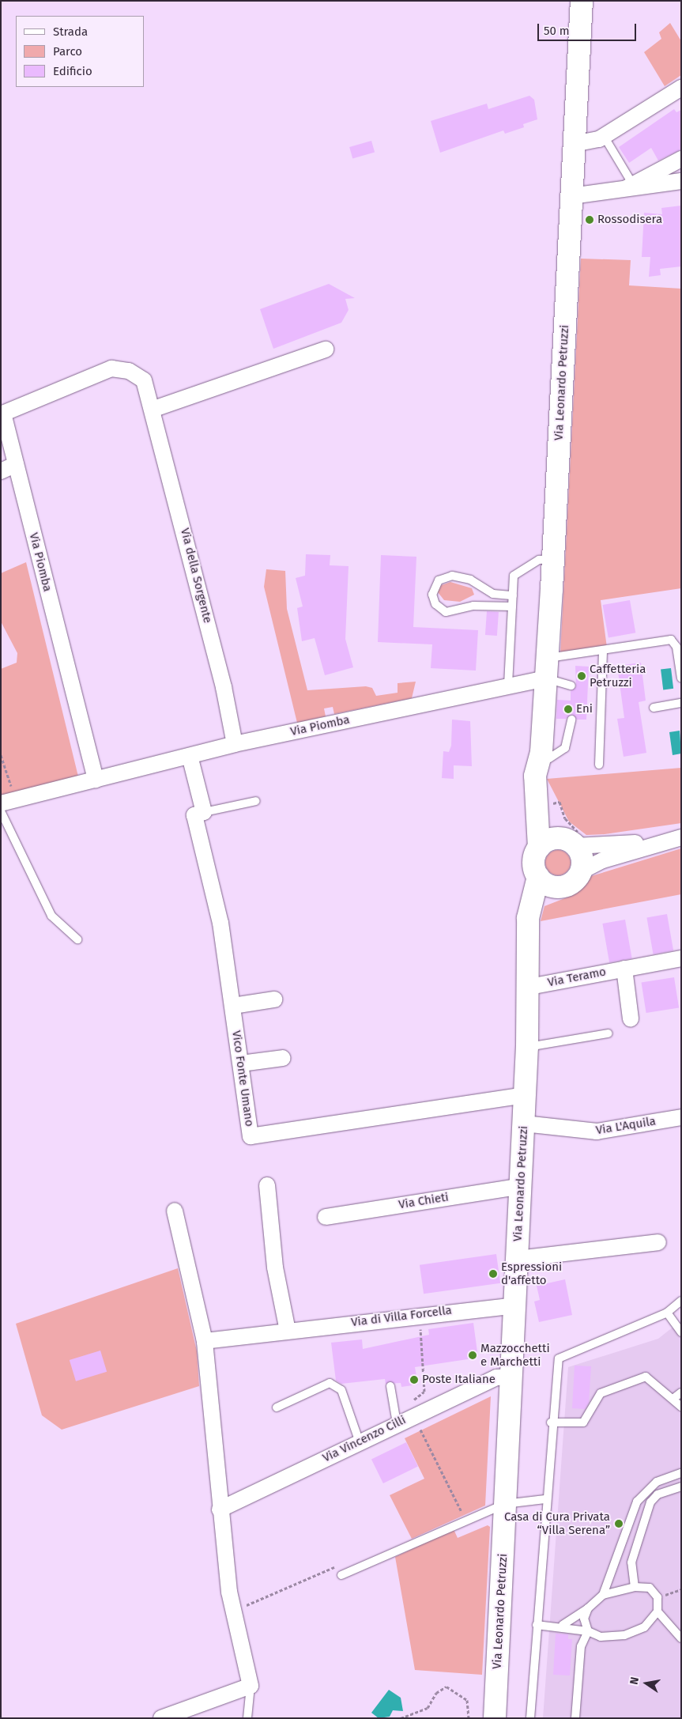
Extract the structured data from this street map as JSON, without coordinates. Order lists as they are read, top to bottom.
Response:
{
  "streets": {
    "main road": ["Via Leonardo Petruzzi"],
    "street": [
      "Via Piomba",
      "Via della Sorgente",
      "Via Teramo",
      "Vico Fonte Umano",
      "Via L'Aquila",
      "Via Chieti",
      "Via di Villa Forcella",
      "Via Vincenzo Cilli"
    ]
  },
  "crossings": [
    ["Via Leonardo Petruzzi", "Via Piomba"],
    ["Via Leonardo Petruzzi", "Via Teramo"],
    ["Via Leonardo Petruzzi", "Vico Fonte Umano"],
    ["Via Leonardo Petruzzi", "Via L'Aquila"],
    ["Via Leonardo Petruzzi", "Via Chieti"],
    ["Via Leonardo Petruzzi", "Via di Villa Forcella"],
    ["Via Leonardo Petruzzi", "Via Vincenzo Cilli"],
    ["Via Piomba", "Via della Sorgente"]
  ],
  "places": [
    "Rossodisera",
    "Caffetteria Petruzzi",
    "Eni",
    "Espressioni d'affetto",
    "Mazzocchetti e Marchetti",
    "Poste Italiane",
    "Casa di Cura Privata “Villa Serena”"
  ],
  "legend": ["Strada", "Parco", "Edificio"],
  "scale_bar": "50 m",
  "north": "left"
}
